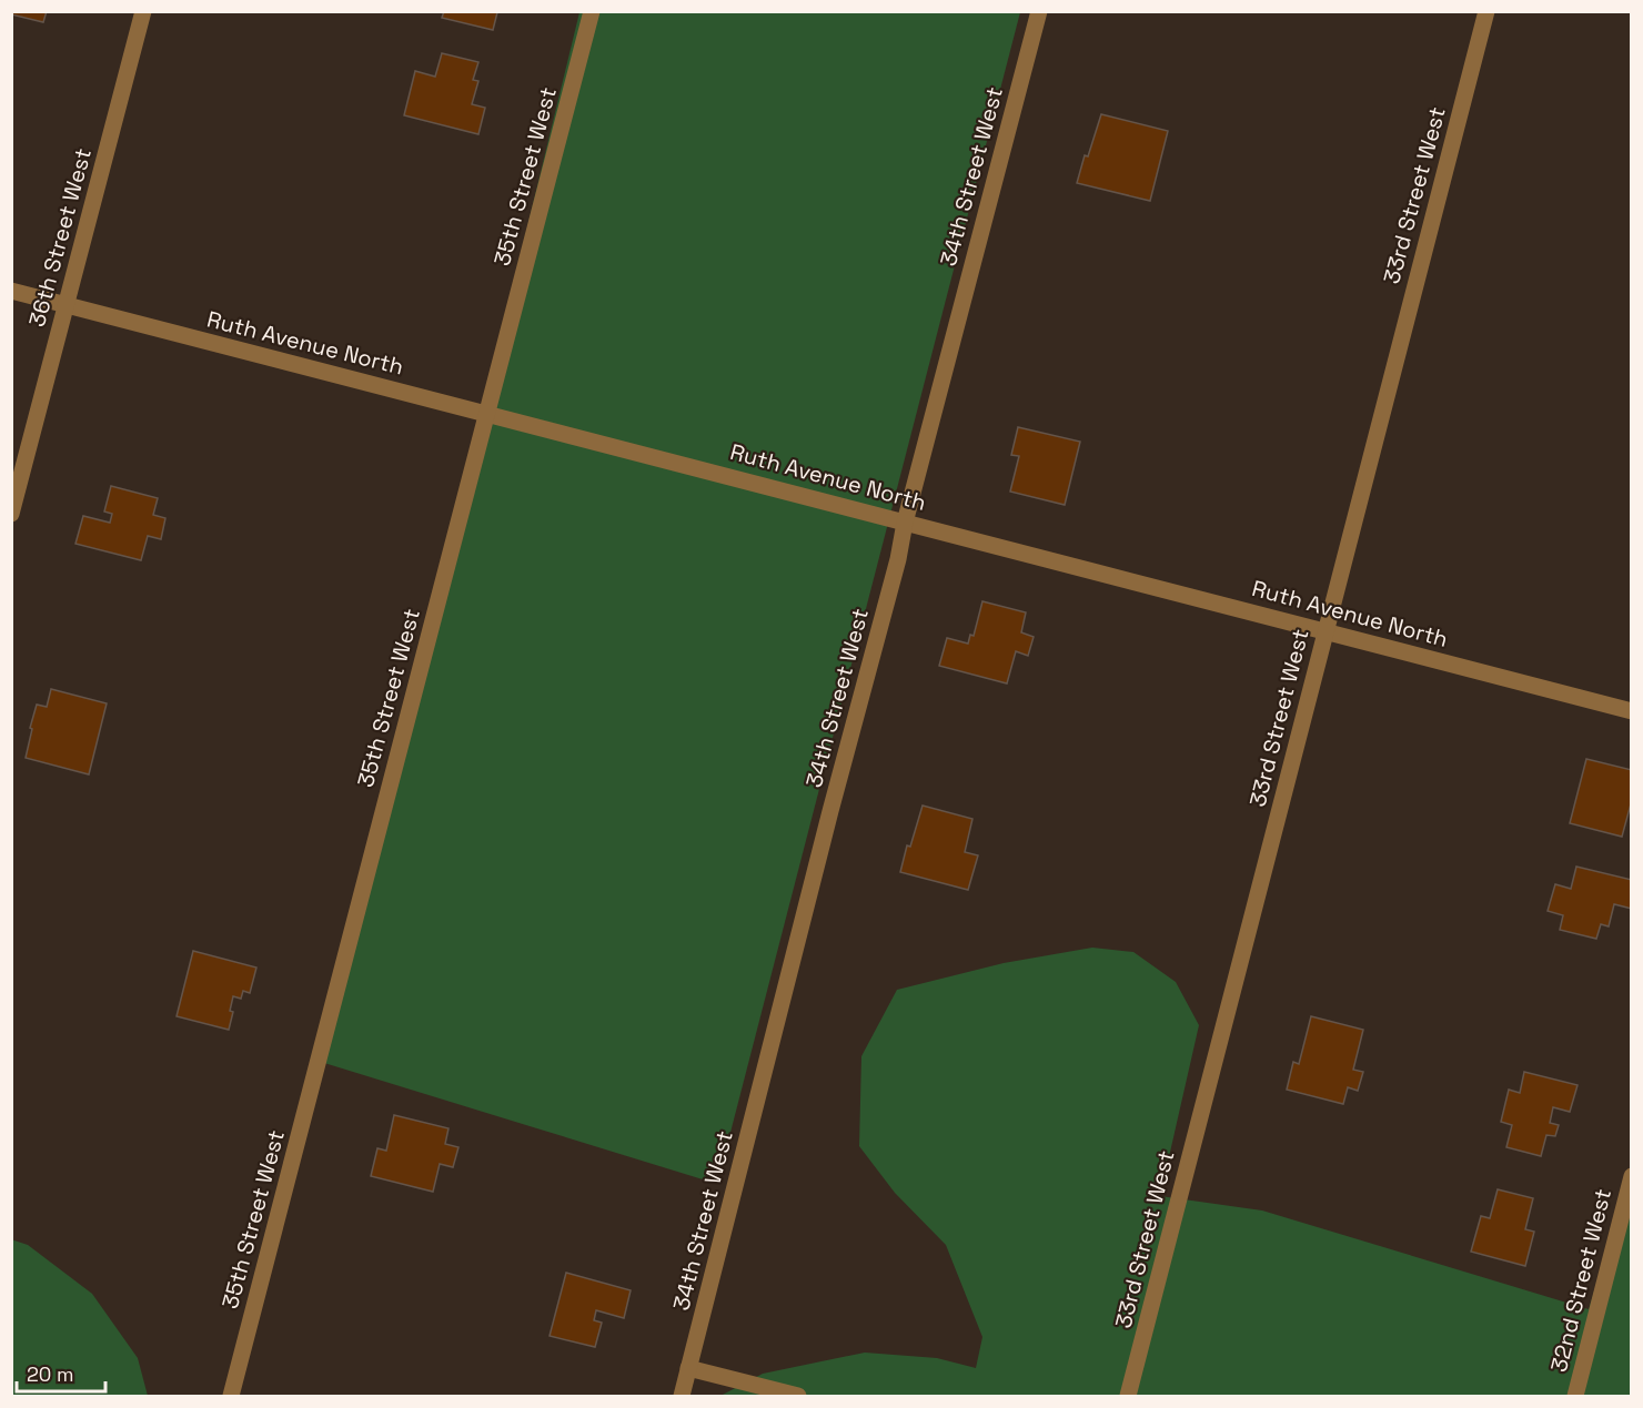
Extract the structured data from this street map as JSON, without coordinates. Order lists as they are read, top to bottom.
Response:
{
  "streets": {
    "street": [
      "35th Street West",
      "34th Street West",
      "33rd Street West",
      "36th Street West",
      "Ruth Avenue North",
      "32nd Street West"
    ]
  },
  "crossings": [
    ["35th Street West", "Ruth Avenue North"],
    ["34th Street West", "Ruth Avenue North"],
    ["33rd Street West", "Ruth Avenue North"],
    ["36th Street West", "Ruth Avenue North"]
  ],
  "scale_bar": "20 m"
}
